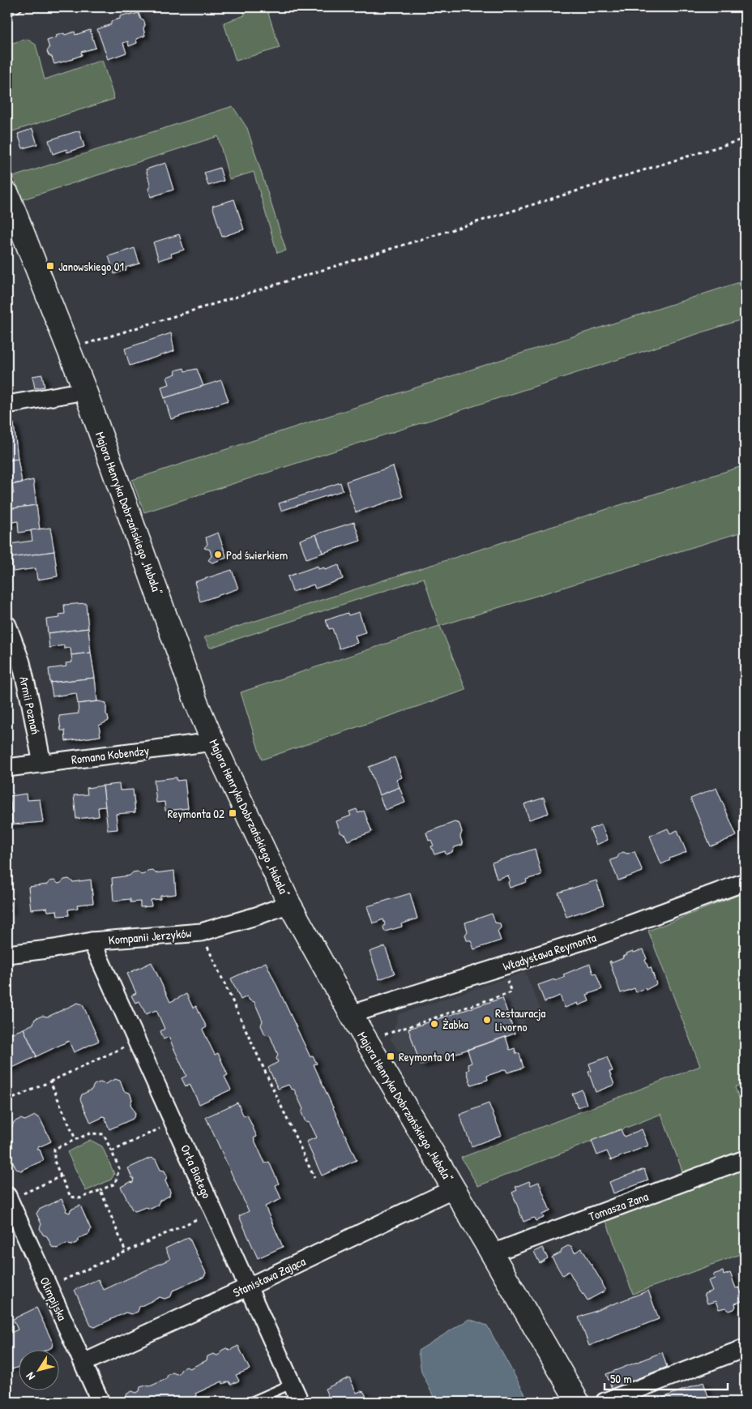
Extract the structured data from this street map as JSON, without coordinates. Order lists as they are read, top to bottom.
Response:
{
  "streets": {
    "street": [
      "Majora Henryka Dobrzańskiego „Hubala”",
      "Armii Poznań",
      "Romana Kobendzy",
      "Kompanii Jerzyków",
      "Władysława Reymonta",
      "Orła Białego",
      "Tomasza Zana",
      "Stanisława Zająca",
      "Olimpijska"
    ]
  },
  "crossings": [
    ["Majora Henryka Dobrzańskiego „Hubala”", "Romana Kobendzy"],
    ["Majora Henryka Dobrzańskiego „Hubala”", "Kompanii Jerzyków"],
    ["Majora Henryka Dobrzańskiego „Hubala”", "Władysława Reymonta"],
    ["Majora Henryka Dobrzańskiego „Hubala”", "Tomasza Zana"],
    ["Majora Henryka Dobrzańskiego „Hubala”", "Stanisława Zająca"],
    ["Armii Poznań", "Romana Kobendzy"],
    ["Kompanii Jerzyków", "Orła Białego"],
    ["Orła Białego", "Stanisława Zająca"],
    ["Stanisława Zająca", "Olimpijska"]
  ],
  "places": {
    "transit": ["Janowskiego 01", "Reymonta 02", "Reymonta 01"],
    "other": ["Pod świerkiem", "Restauracja Livorno", "Żabka"]
  },
  "scale_bar": "50 m",
  "north": "bottom left"
}
